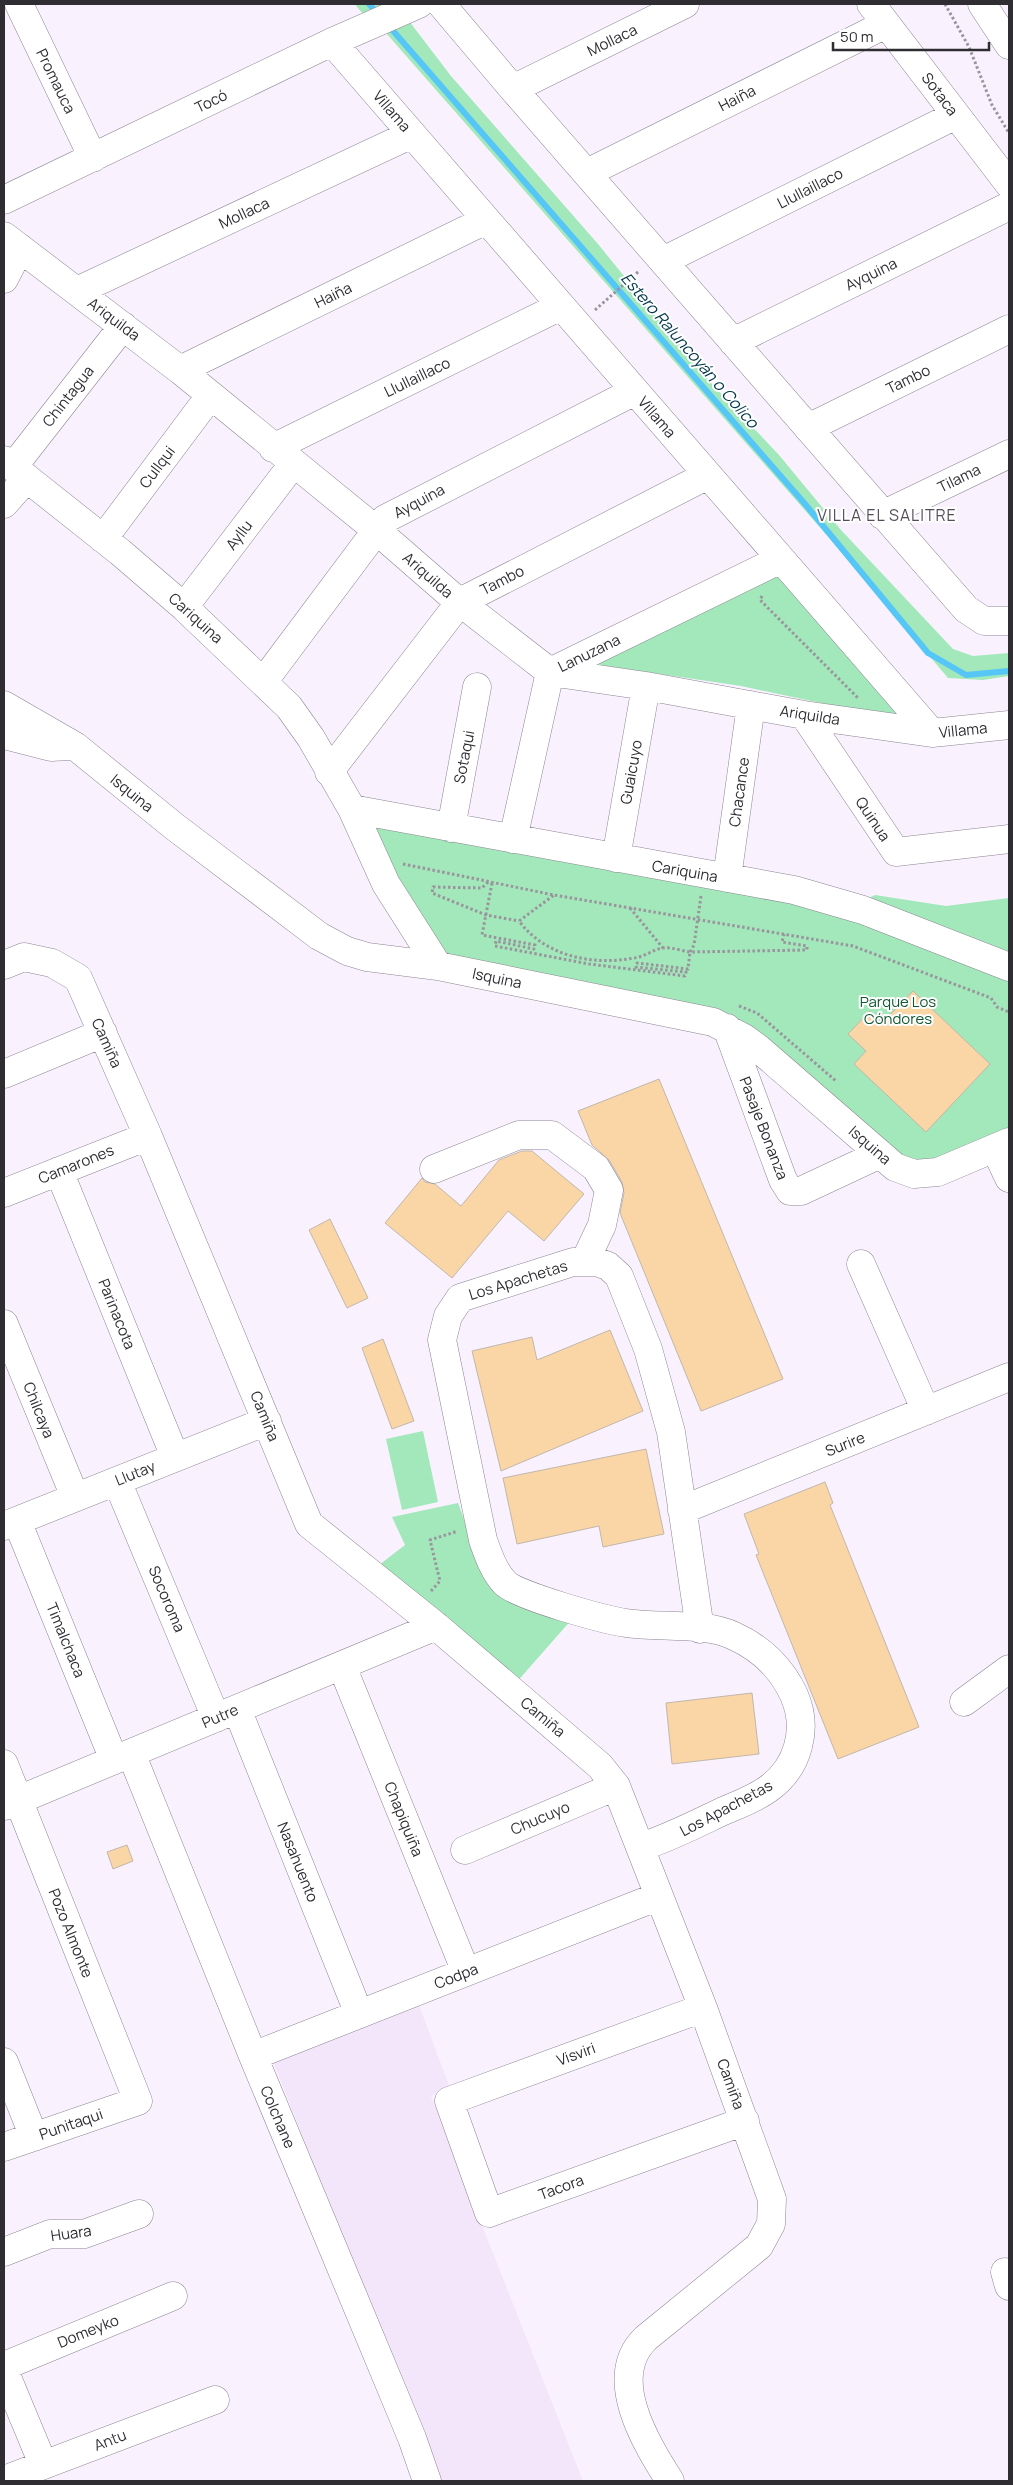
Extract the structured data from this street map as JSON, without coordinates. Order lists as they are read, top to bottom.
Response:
{
  "streets": {
    "street": [
      "Mollaca",
      "Promauca",
      "Sotaca",
      "Haiña",
      "Tocó",
      "Villama",
      "Llullaillaco",
      "Ayquina",
      "Ariquilda",
      "Tambo",
      "Chintagua",
      "Cullqui",
      "Tilama",
      "Ayllu",
      "Cariquina",
      "Lanuzana",
      "Sotaqui",
      "Guaicuyo",
      "Chacance",
      "Isquina",
      "Quinua",
      "Camiña",
      "Pasaje Bonanza",
      "Camarones",
      "Los Apachetas",
      "Parinacota",
      "Chilcaya",
      "Surire",
      "Llutay",
      "Socoroma",
      "Timalchaca",
      "Putre",
      "Chucuyo",
      "Chapiquiña",
      "Nasahuento",
      "Pozo Almonte",
      "Codpa",
      "Visviri",
      "Colchane",
      "Punitaqui",
      "Tacora",
      "Huara",
      "Domeyko",
      "Antu"
    ]
  },
  "crossings": [
    ["Mollaca", "Villama"],
    ["Mollaca", "Ariquilda"],
    ["Promauca", "Tocó"],
    ["Sotaca", "Haiña"],
    ["Sotaca", "Llullaillaco"],
    ["Haiña", "Villama"],
    ["Haiña", "Ariquilda"],
    ["Tocó", "Villama"],
    ["Villama", "Llullaillaco"],
    ["Villama", "Ayquina"],
    ["Villama", "Ariquilda"],
    ["Villama", "Tambo"],
    ["Villama", "Lanuzana"],
    ["Llullaillaco", "Ariquilda"],
    ["Llullaillaco", "Ayllu"],
    ["Ayquina", "Ariquilda"],
    ["Ayquina", "Cariquina"],
    ["Ariquilda", "Tambo"],
    ["Ariquilda", "Chintagua"],
    ["Ariquilda", "Cullqui"],
    ["Ariquilda", "Ayllu"],
    ["Ariquilda", "Lanuzana"],
    ["Ariquilda", "Guaicuyo"],
    ["Ariquilda", "Chacance"],
    ["Ariquilda", "Quinua"],
    ["Tambo", "Cariquina"],
    ["Chintagua", "Cariquina"],
    ["Cullqui", "Cariquina"],
    ["Ayllu", "Cariquina"],
    ["Cariquina", "Lanuzana"],
    ["Cariquina", "Sotaqui"],
    ["Cariquina", "Guaicuyo"],
    ["Cariquina", "Chacance"],
    ["Cariquina", "Isquina"],
    ["Isquina", "Pasaje Bonanza"],
    ["Camiña", "Camarones"],
    ["Camiña", "Los Apachetas"],
    ["Camiña", "Llutay"],
    ["Camiña", "Putre"],
    ["Camiña", "Chucuyo"],
    ["Camiña", "Codpa"],
    ["Camiña", "Visviri"],
    ["Camiña", "Tacora"],
    ["Camarones", "Parinacota"],
    ["Los Apachetas", "Surire"],
    ["Parinacota", "Llutay"],
    ["Chilcaya", "Llutay"],
    ["Llutay", "Socoroma"],
    ["Llutay", "Timalchaca"],
    ["Socoroma", "Putre"],
    ["Socoroma", "Nasahuento"],
    ["Timalchaca", "Putre"],
    ["Timalchaca", "Colchane"],
    ["Putre", "Chapiquiña"],
    ["Putre", "Nasahuento"],
    ["Putre", "Pozo Almonte"],
    ["Putre", "Colchane"],
    ["Chapiquiña", "Codpa"],
    ["Nasahuento", "Codpa"],
    ["Pozo Almonte", "Punitaqui"],
    ["Codpa", "Colchane"],
    ["Visviri", "Tacora"]
  ],
  "districts": ["VILLA EL SALITRE"],
  "water": ["Estero Raluncoyán o Colico"],
  "parks": ["Parque Los Cóndores"],
  "scale_bar": "50 m"
}
